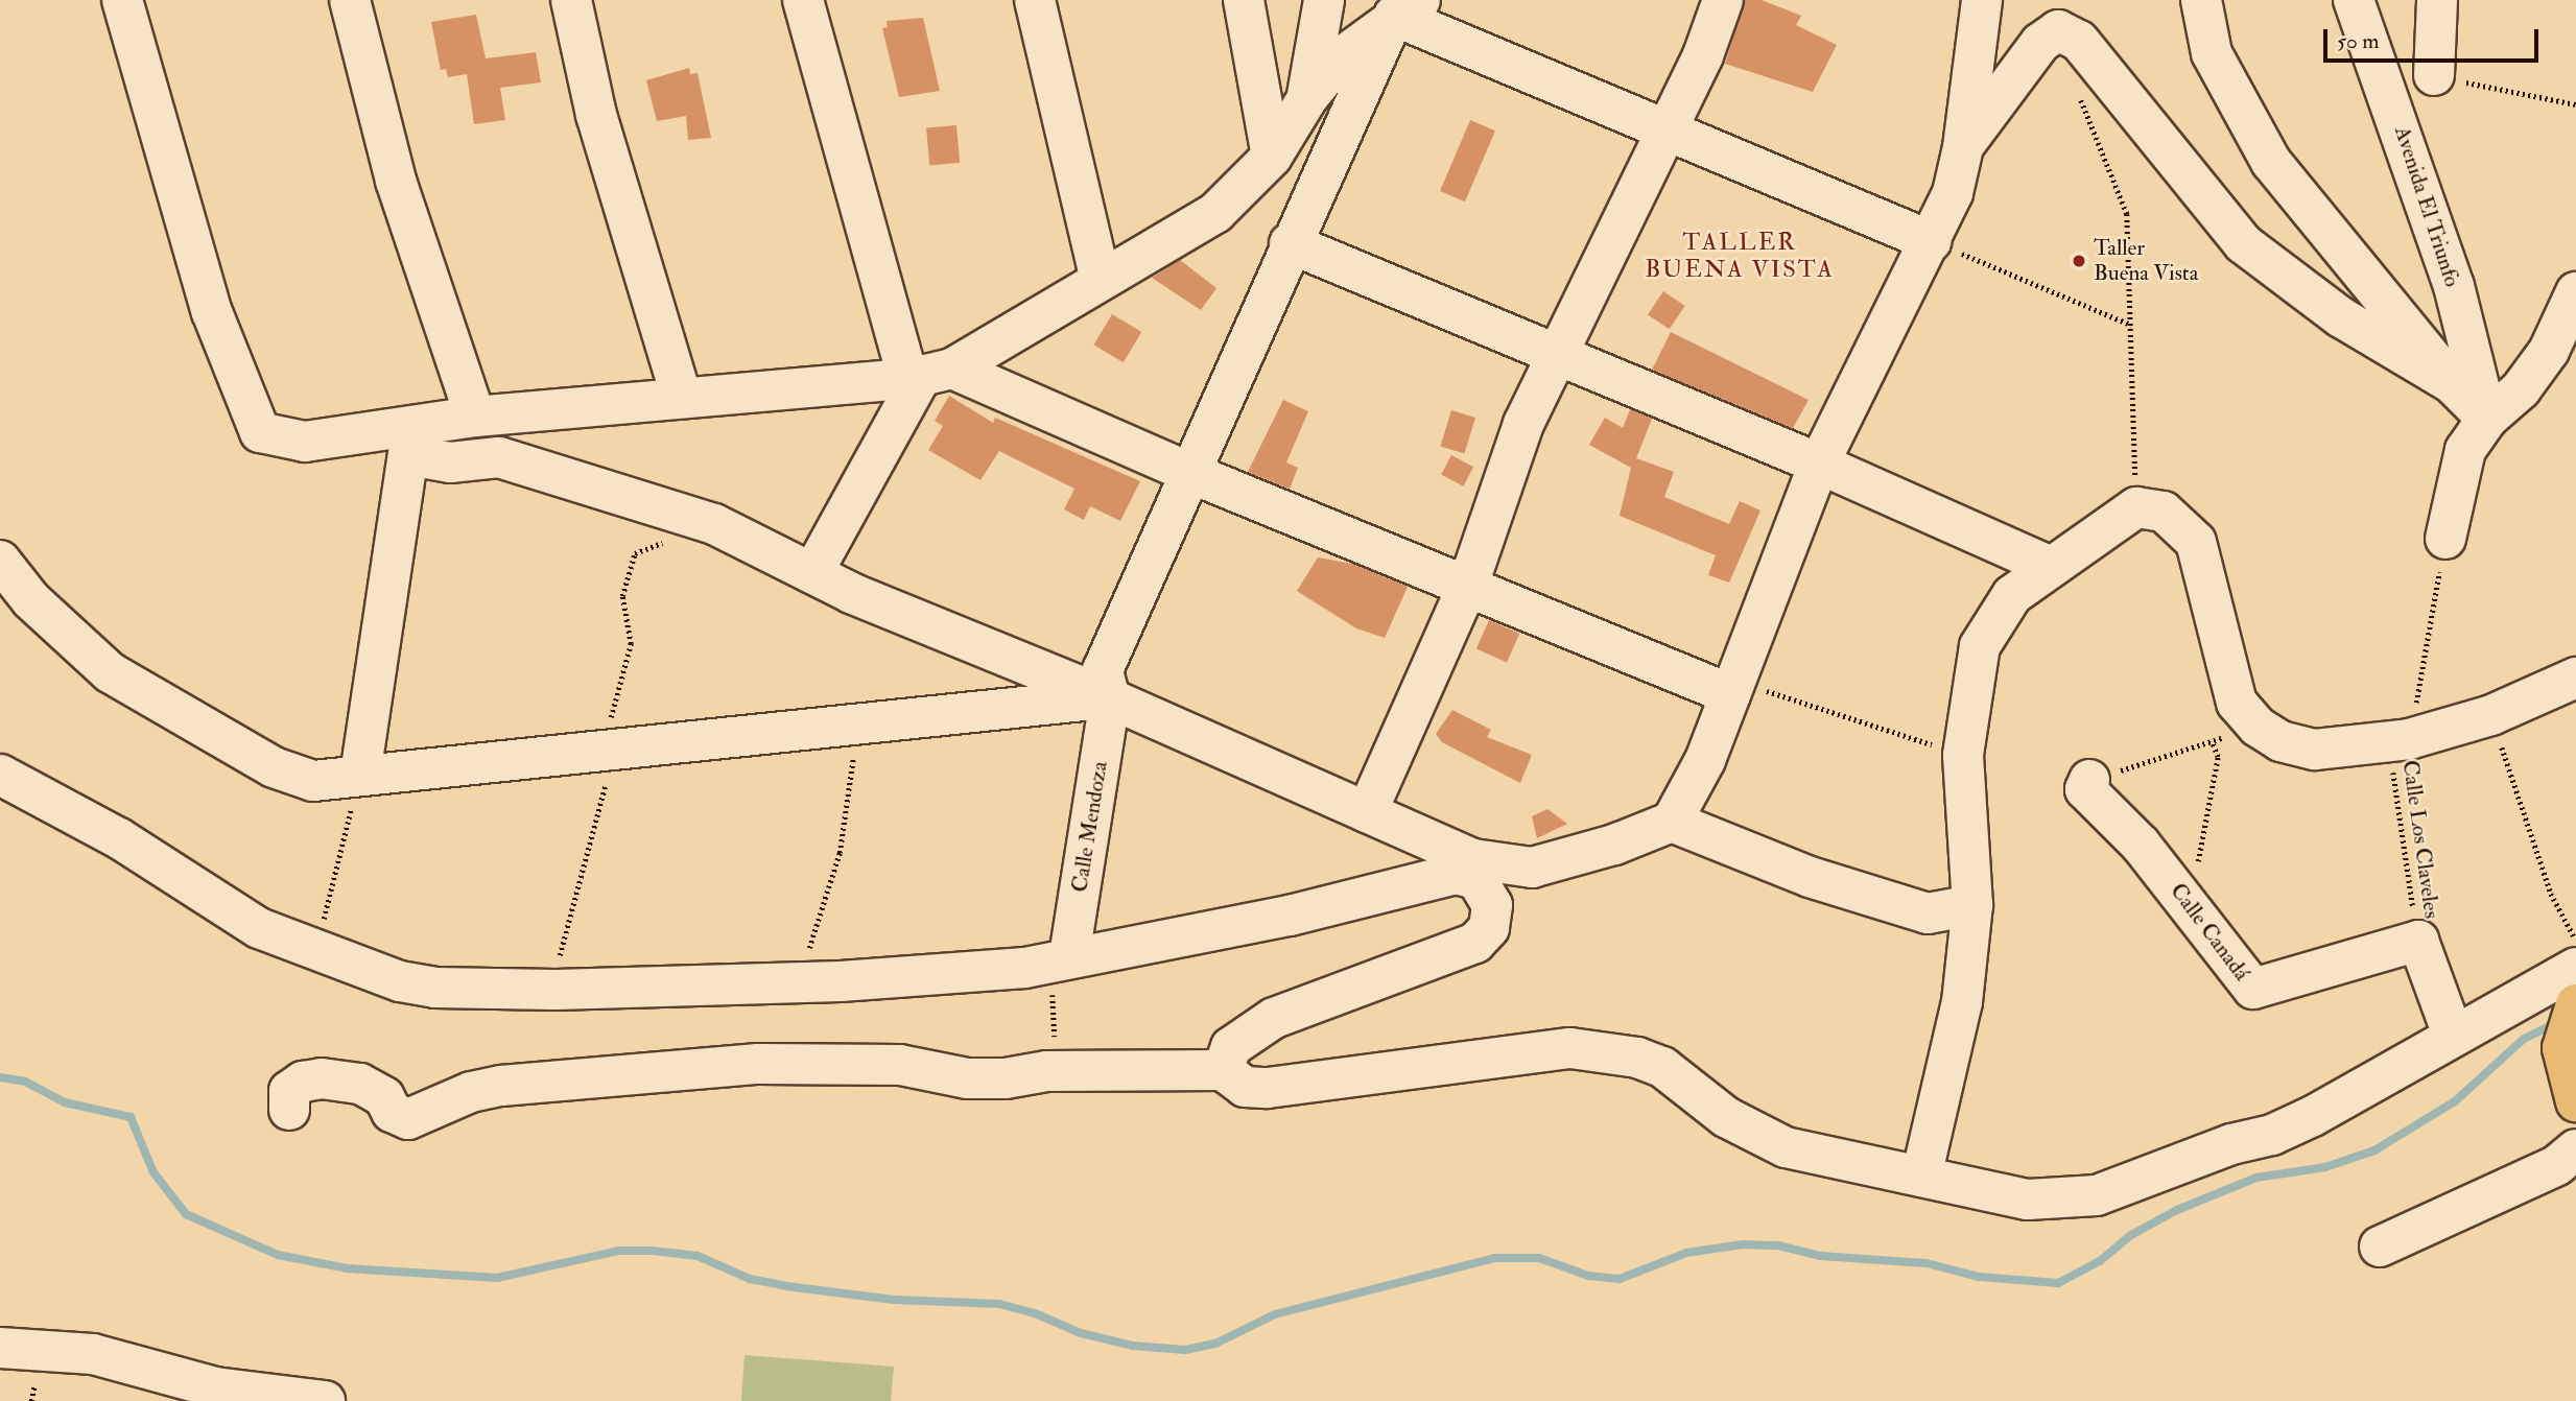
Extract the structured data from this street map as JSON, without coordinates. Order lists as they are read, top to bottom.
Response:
{
  "streets": {
    "street": ["Avenida El Triunfo", "Calle Mendoza", "Calle Canadá"],
    "path": ["Calle Los Claveles"]
  },
  "crossings": [
    ["Calle Los Claveles", "Calle Canadá"]
  ],
  "districts": ["TALLER BUENA VISTA"],
  "places": ["Taller Buena Vista"],
  "scale_bar": "50 m"
}
